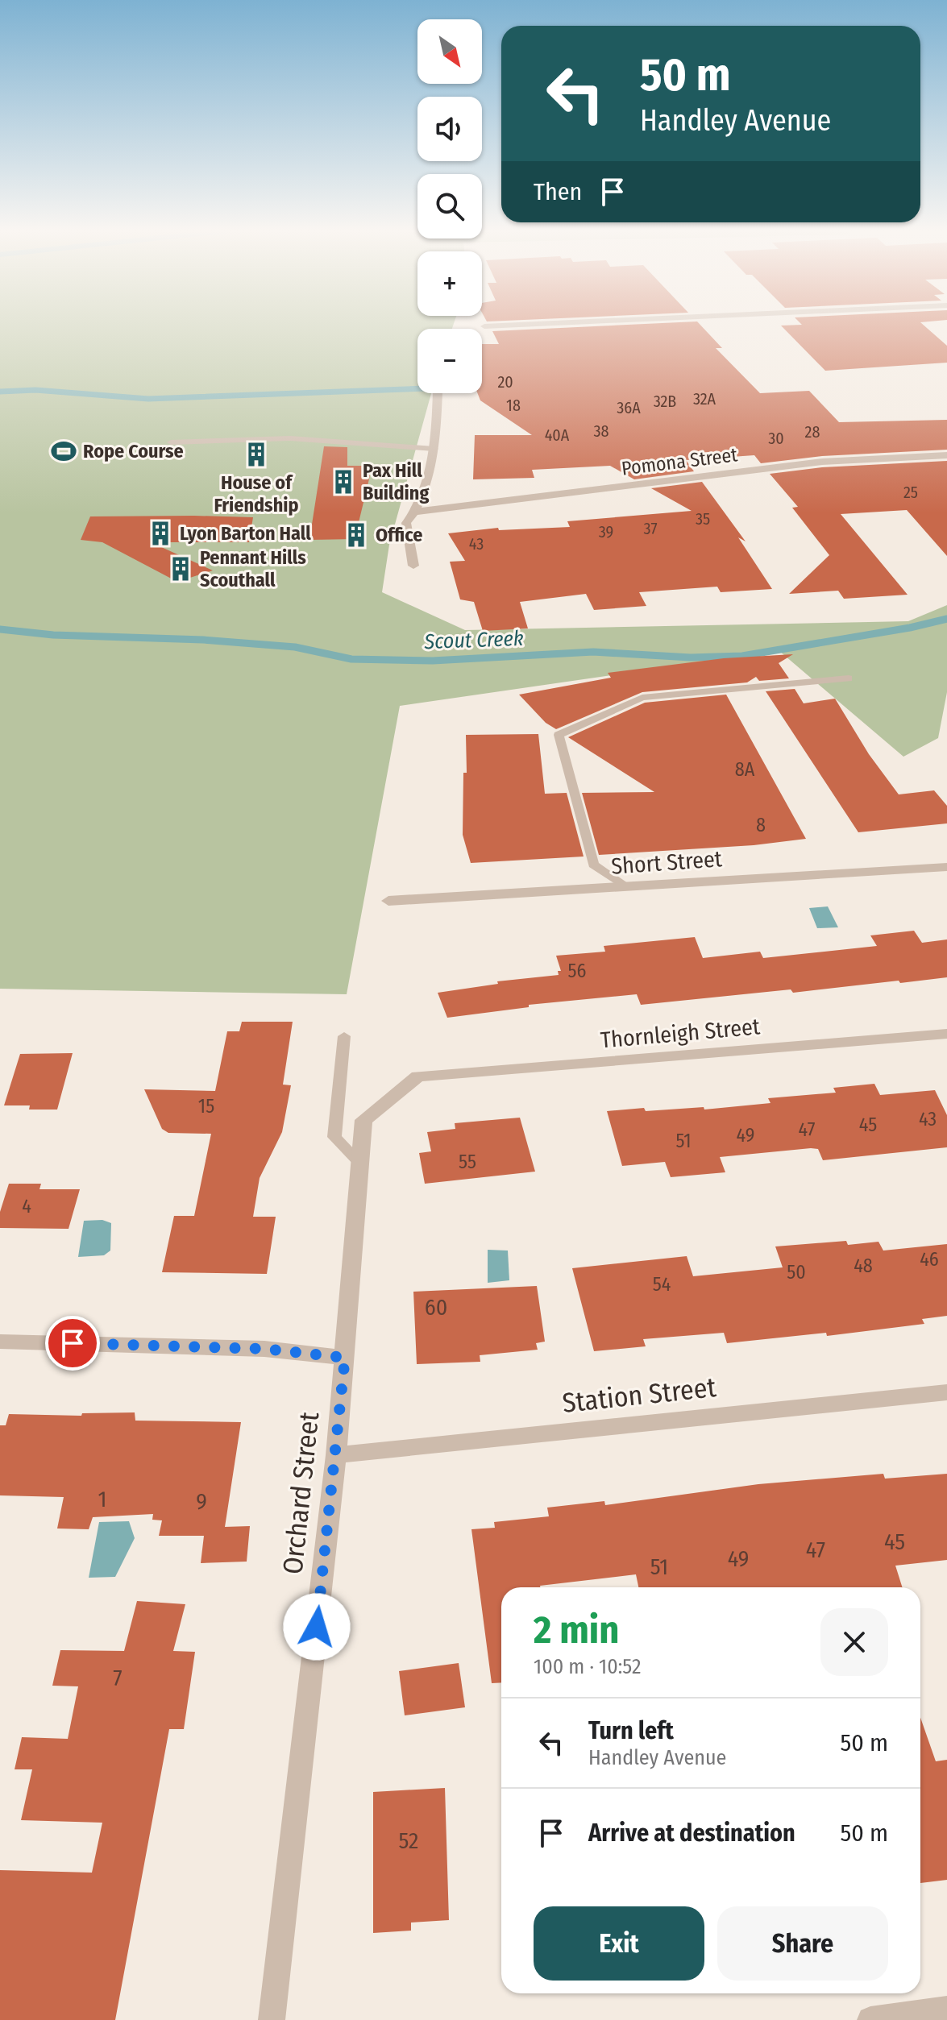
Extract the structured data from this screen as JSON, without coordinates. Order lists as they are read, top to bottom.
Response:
{
  "streets": {
    "street": [
      "Pomona Street",
      "Short Street",
      "Thornleigh Street",
      "Station Street",
      "Orchard Street"
    ]
  },
  "crossings": [
    ["Thornleigh Street", "Orchard Street"],
    ["Station Street", "Orchard Street"]
  ],
  "water": ["Scout Creek"],
  "places": {
    "sports": ["Rope Course"],
    "building": [
      "House of Friendship",
      "Pax Hill Building",
      "Lyon Barton Hall",
      "Office",
      "Pennant Hills Scouthall"
    ]
  },
  "house_numbers": [
    "20",
    "32A",
    "32B",
    "18",
    "36A",
    "38",
    "28",
    "40A",
    "30",
    "25",
    "35",
    "37",
    "39",
    "43",
    "8A",
    "8",
    "56",
    "15",
    "43",
    "45",
    "47",
    "49",
    "51",
    "55",
    "4",
    "46",
    "48",
    "50",
    "54",
    "60",
    "1",
    "9",
    "45",
    "47",
    "49",
    "51",
    "7",
    "52"
  ],
  "north": "bottom right",
  "page": {
    "map_buttons": ["+", "−"],
    "turn": ["50 m", "Handley Avenue"],
    "then": "Then",
    "heading": ["2 min", "100 m · 10:52"],
    "list": [
      {
        "name": "Turn left",
        "note": "Handley Avenue",
        "value": "50 m"
      },
      {
        "name": "Arrive at destination",
        "value": "50 m"
      }
    ],
    "buttons": ["Exit", "Share"]
  }
}
